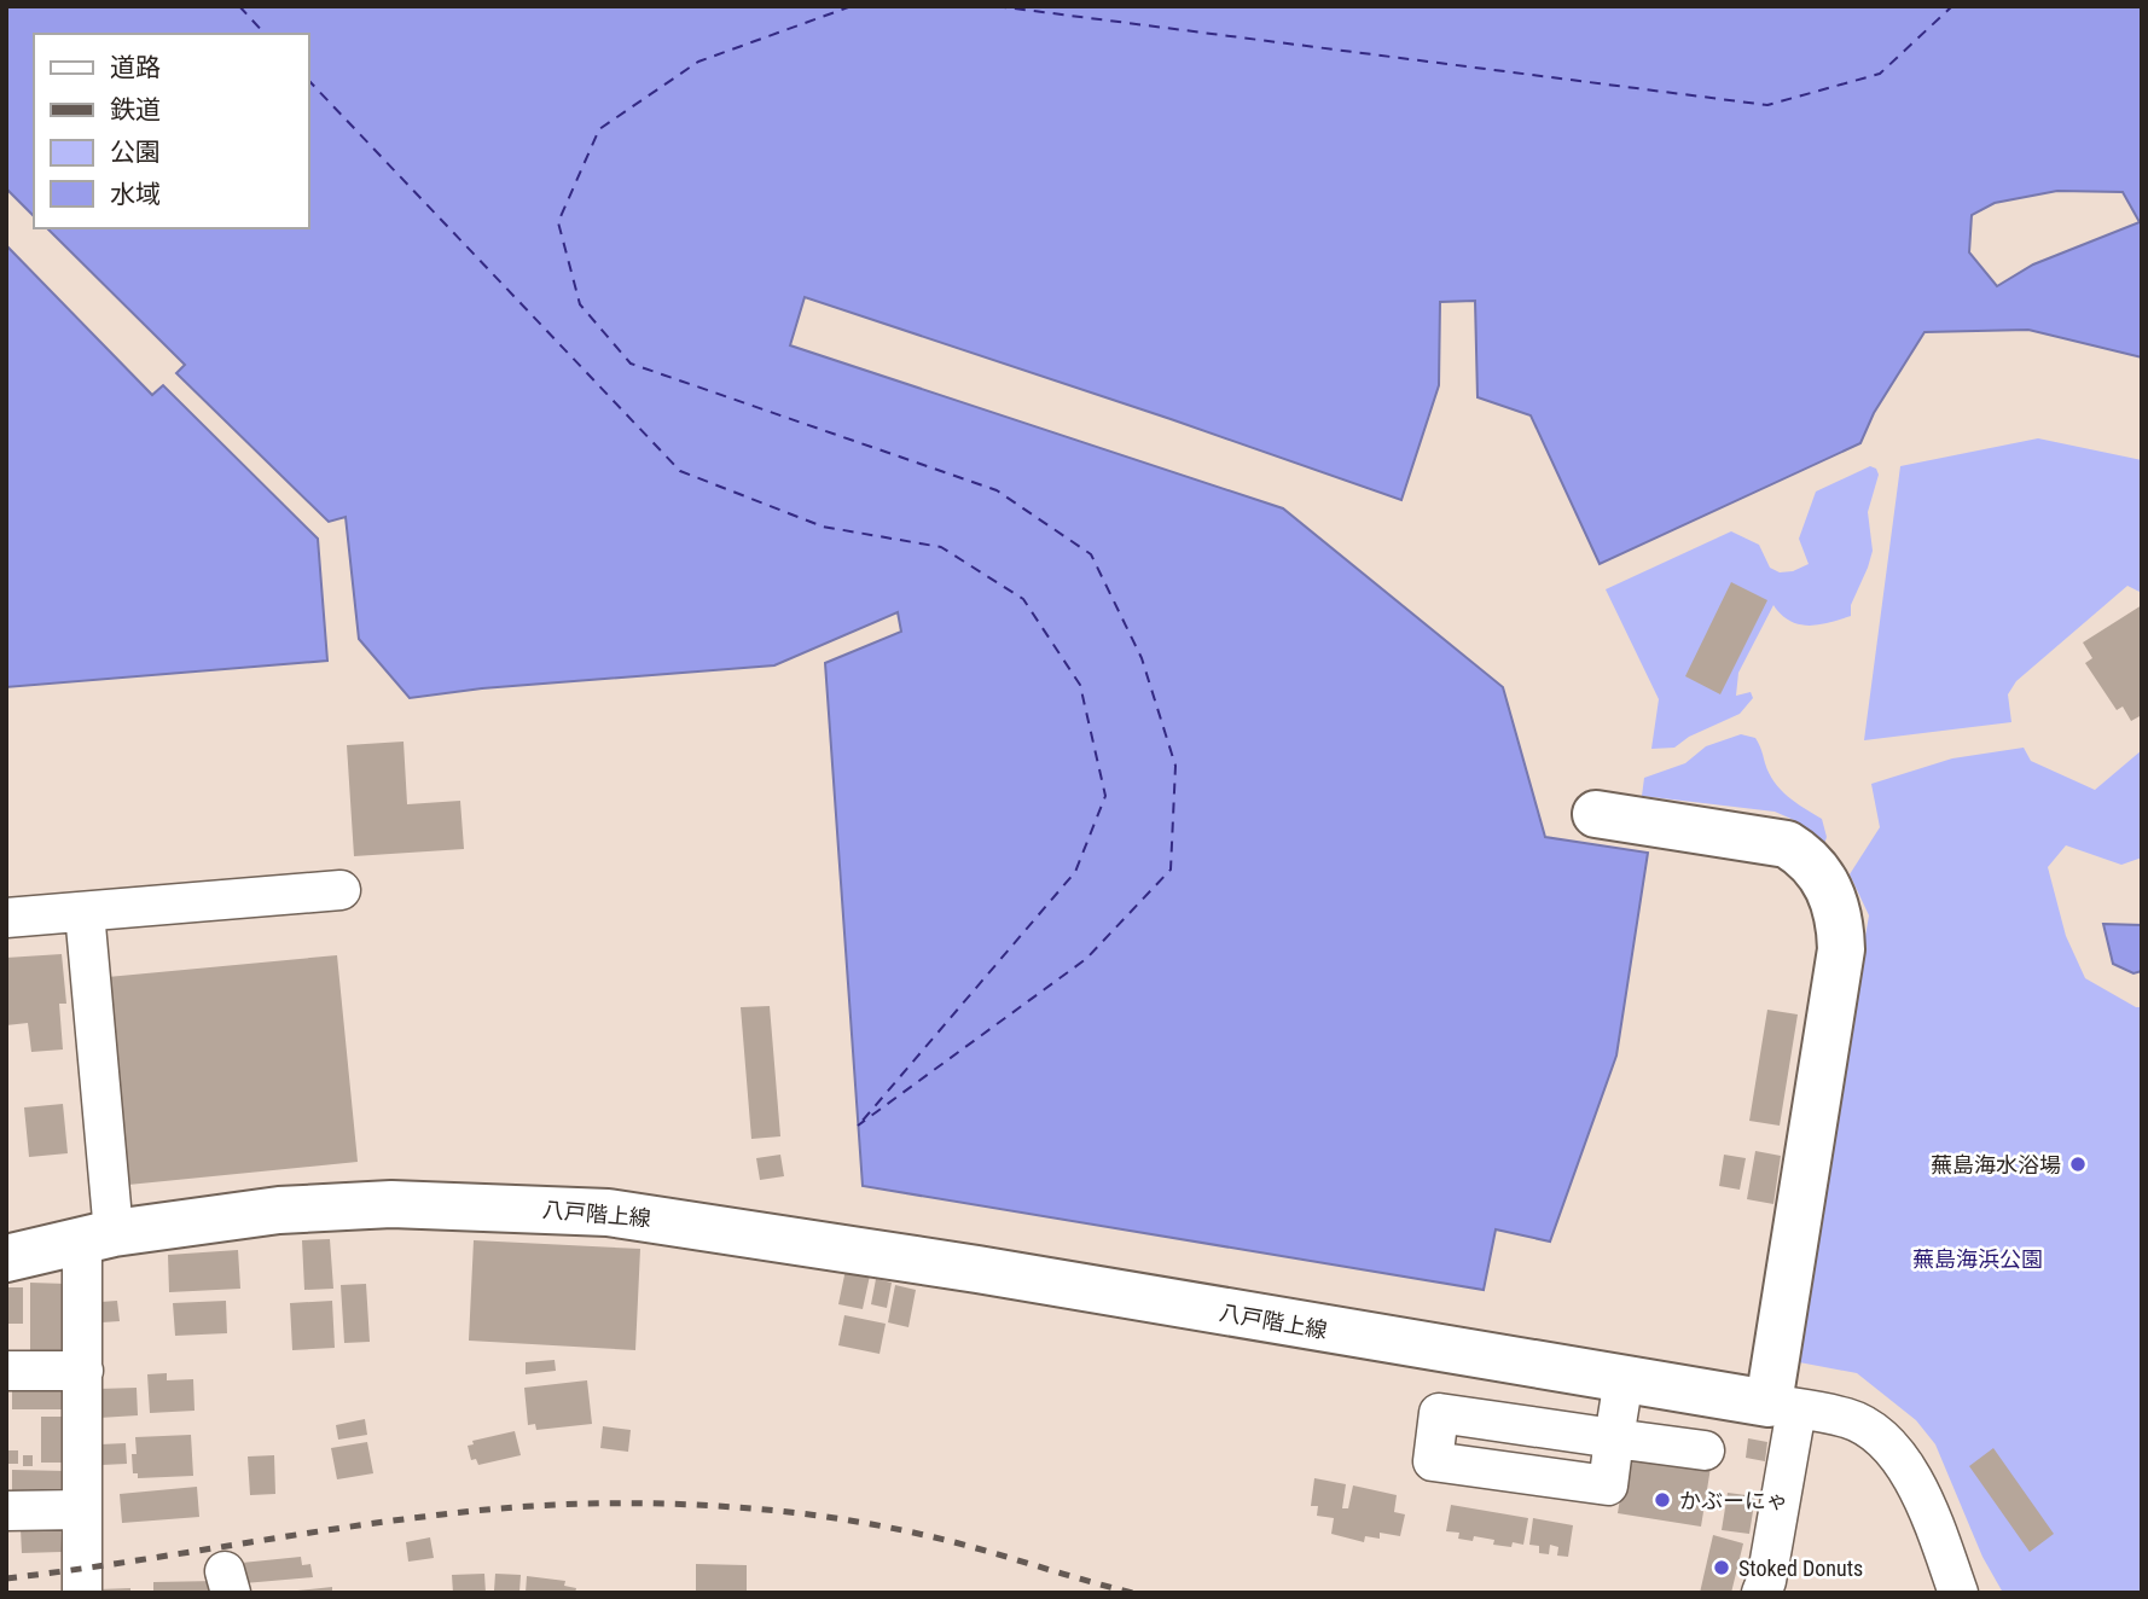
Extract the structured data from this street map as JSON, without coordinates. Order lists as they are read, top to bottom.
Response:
{
  "streets": {
    "main road": ["八戸階上線"]
  },
  "parks": ["蕪島海浜公園"],
  "places": ["蕪島海水浴場", "かぶーにゃ", "Stoked Donuts"],
  "legend": [
    "道路",
    "鉄道",
    "公園",
    "水域"
  ]
}
